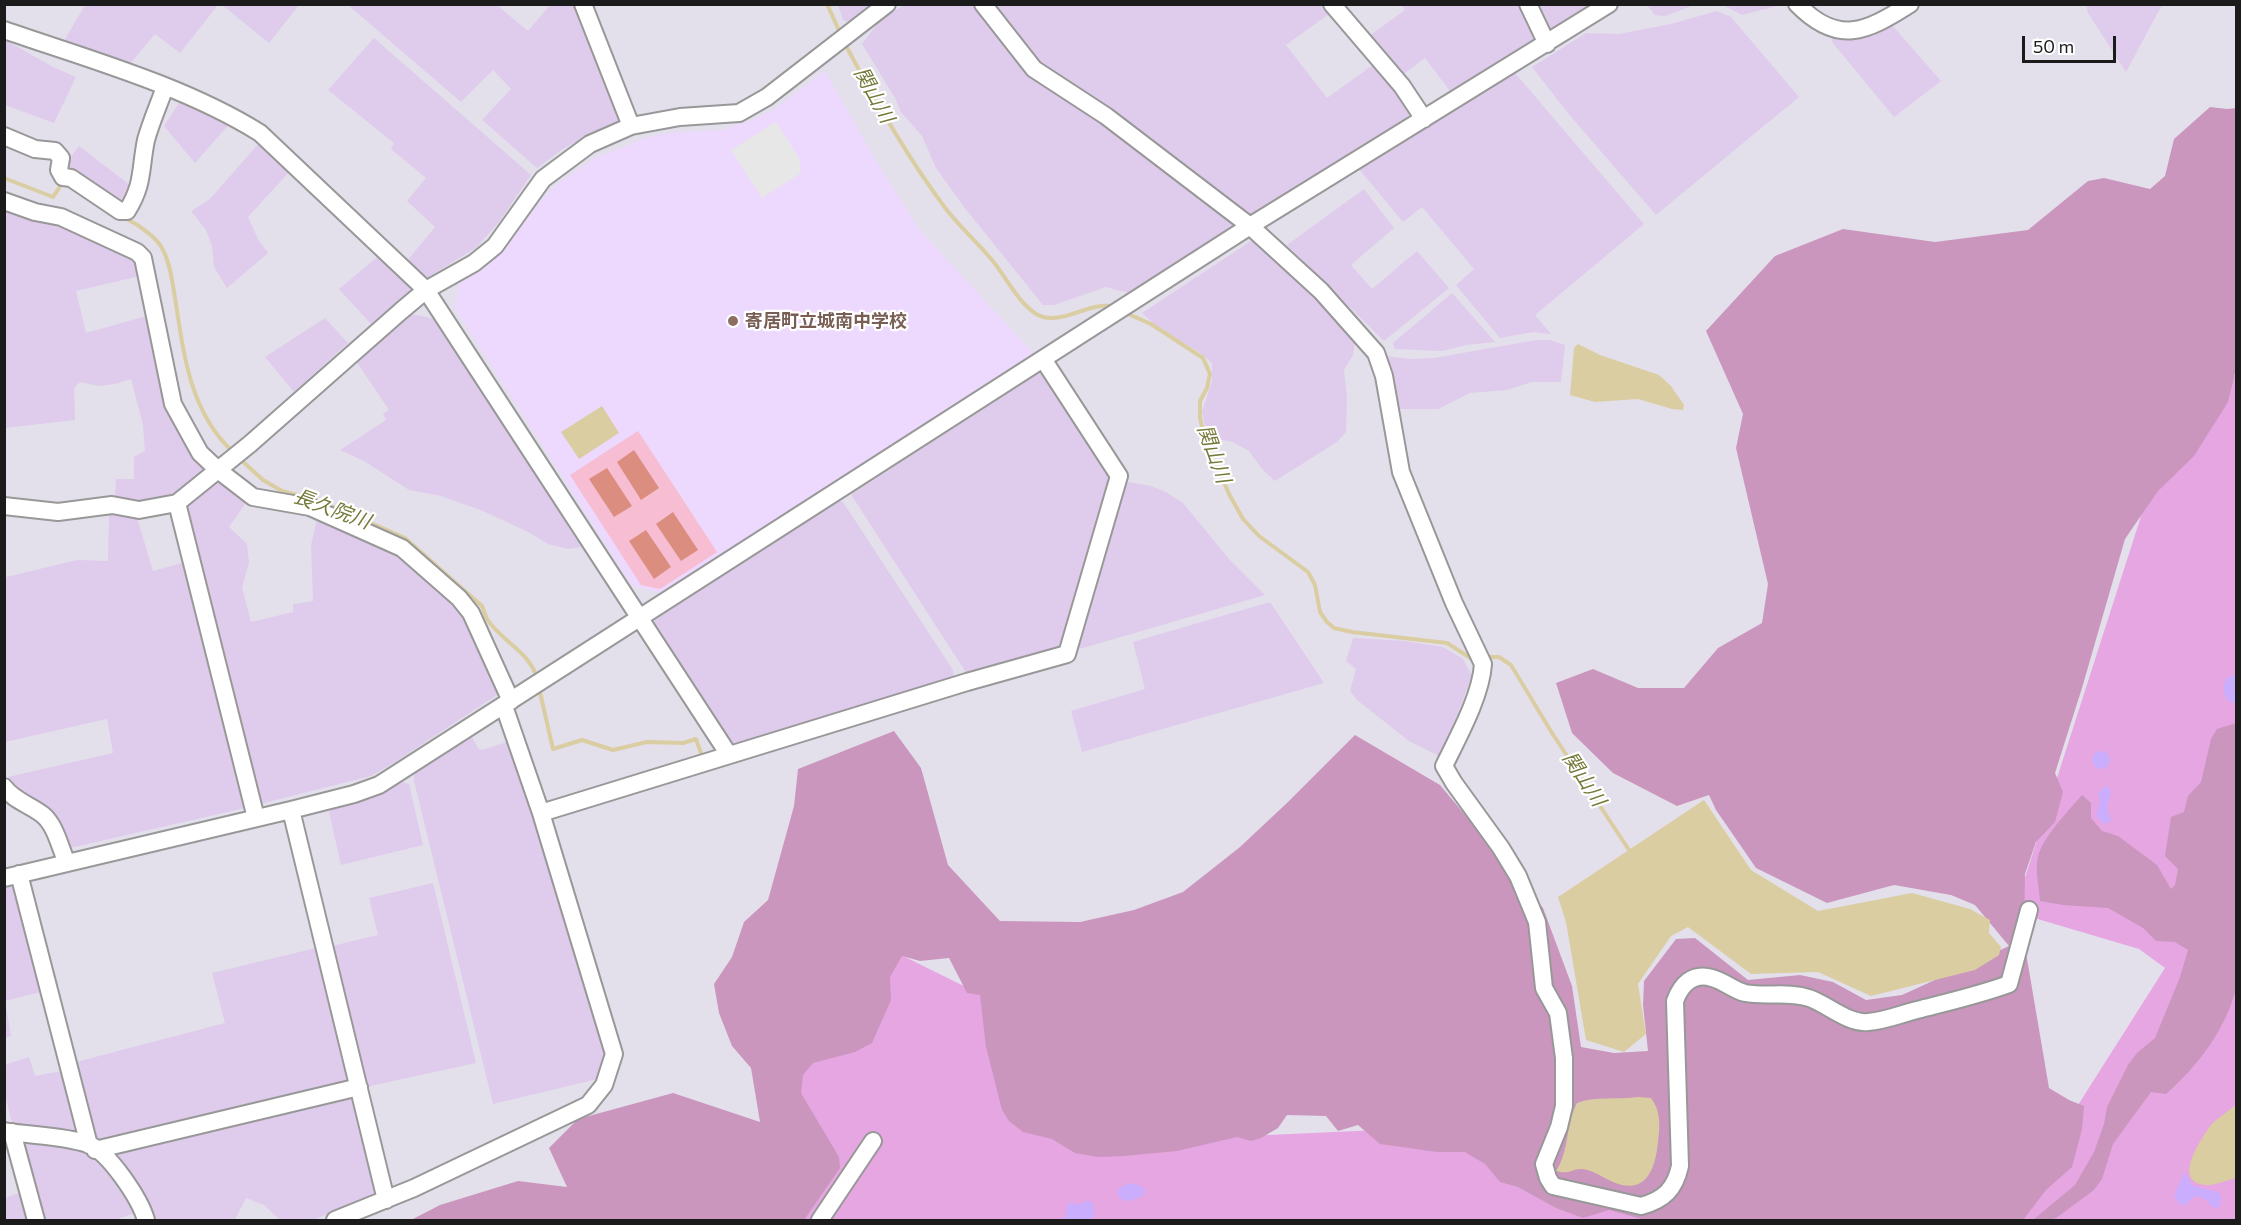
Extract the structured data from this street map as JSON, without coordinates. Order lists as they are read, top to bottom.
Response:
{
  "water": ["関山川", "長久院川"],
  "places": ["寄居町立城南中学校"],
  "scale_bar": "50 m"
}
